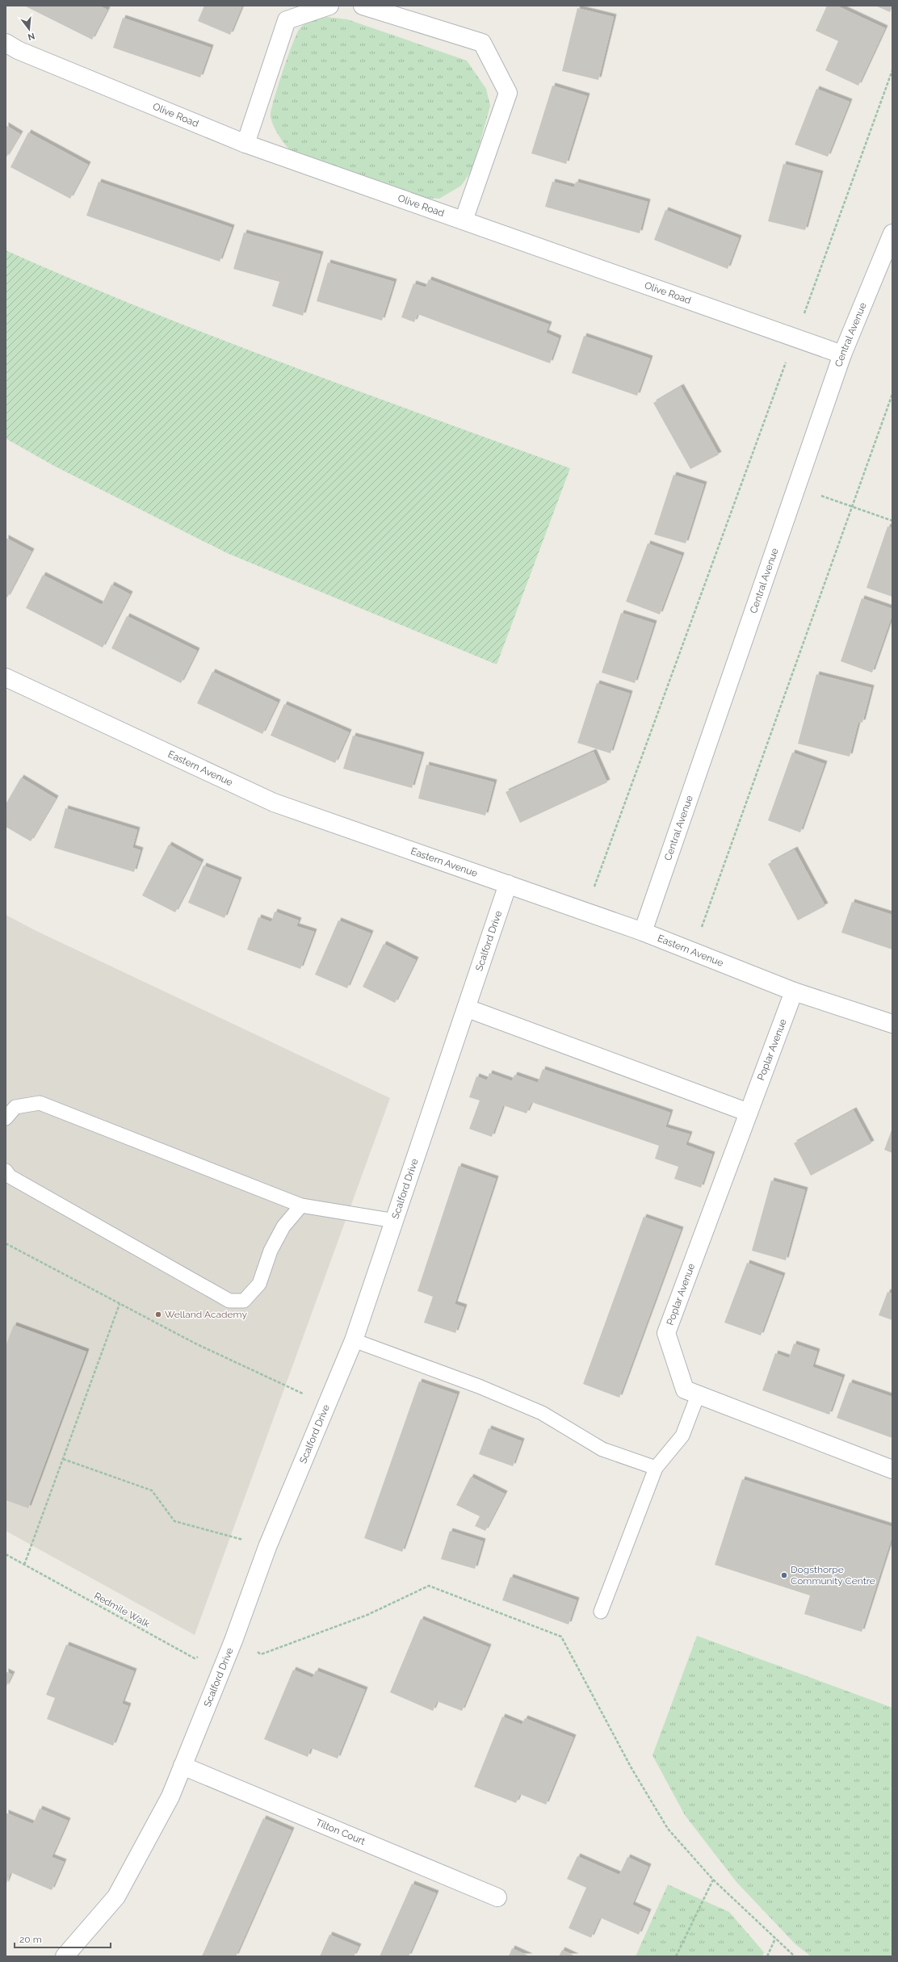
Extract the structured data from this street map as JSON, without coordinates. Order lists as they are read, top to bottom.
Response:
{
  "streets": {
    "street": [
      "Olive Road",
      "Central Avenue",
      "Eastern Avenue",
      "Scalford Drive",
      "Poplar Avenue",
      "Tilton Court"
    ],
    "path": ["Redmile Walk"]
  },
  "crossings": [
    ["Olive Road", "Central Avenue"],
    ["Central Avenue", "Eastern Avenue"],
    ["Eastern Avenue", "Scalford Drive"],
    ["Eastern Avenue", "Poplar Avenue"],
    ["Scalford Drive", "Redmile Walk"],
    ["Scalford Drive", "Tilton Court"]
  ],
  "places": ["Welland Academy", "Dogsthorpe Community Centre"],
  "scale_bar": "20 m",
  "north": "bottom"
}
